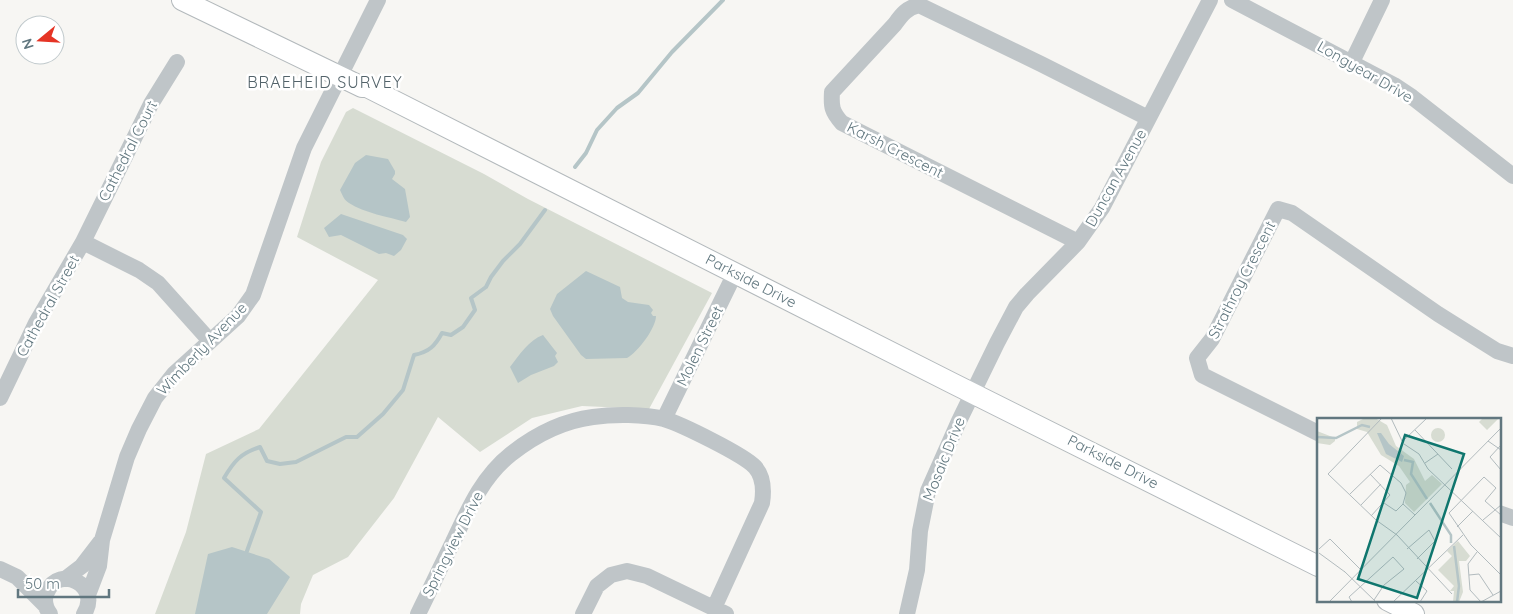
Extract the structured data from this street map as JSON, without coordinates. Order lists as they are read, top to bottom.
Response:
{
  "streets": {
    "main road": ["Parkside Drive"],
    "street": [
      "Longyear Drive",
      "Karsh Crescent",
      "Cathedral Court",
      "Duncan Avenue",
      "Strathroy Crescent",
      "Cathedral Street",
      "Molen Street",
      "Wimberly Avenue",
      "Mosaic Drive",
      "Springview Drive"
    ]
  },
  "crossings": [
    ["Karsh Crescent", "Duncan Avenue"],
    ["Cathedral Court", "Cathedral Street"],
    ["Duncan Avenue", "Parkside Drive"],
    ["Duncan Avenue", "Mosaic Drive"],
    ["Parkside Drive", "Molen Street"],
    ["Parkside Drive", "Wimberly Avenue"],
    ["Parkside Drive", "Mosaic Drive"],
    ["Molen Street", "Springview Drive"]
  ],
  "districts": ["BRAEHEID SURVEY"],
  "scale_bar": "50 m",
  "north": "left"
}
